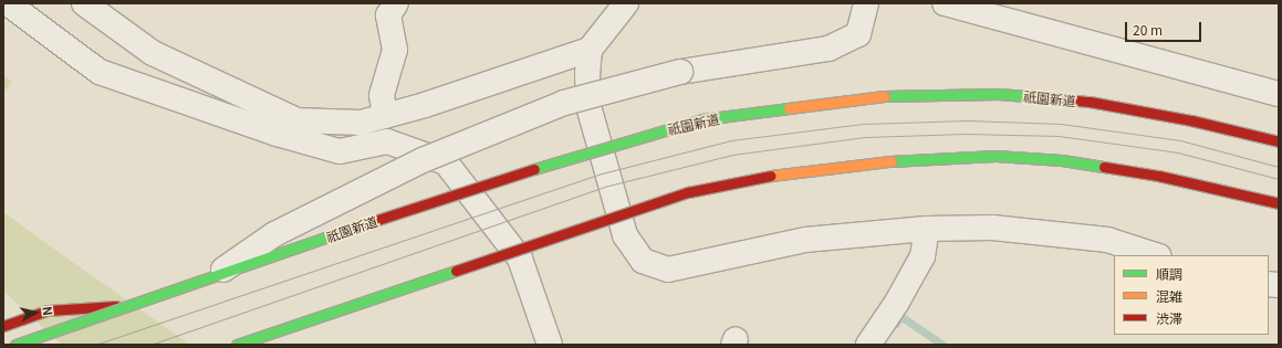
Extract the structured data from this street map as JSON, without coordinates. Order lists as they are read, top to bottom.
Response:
{
  "streets": {
    "highway": ["祇園新道"]
  },
  "legend": ["順調", "混雑", "渋滞"],
  "scale_bar": "20 m",
  "north": "right"
}
